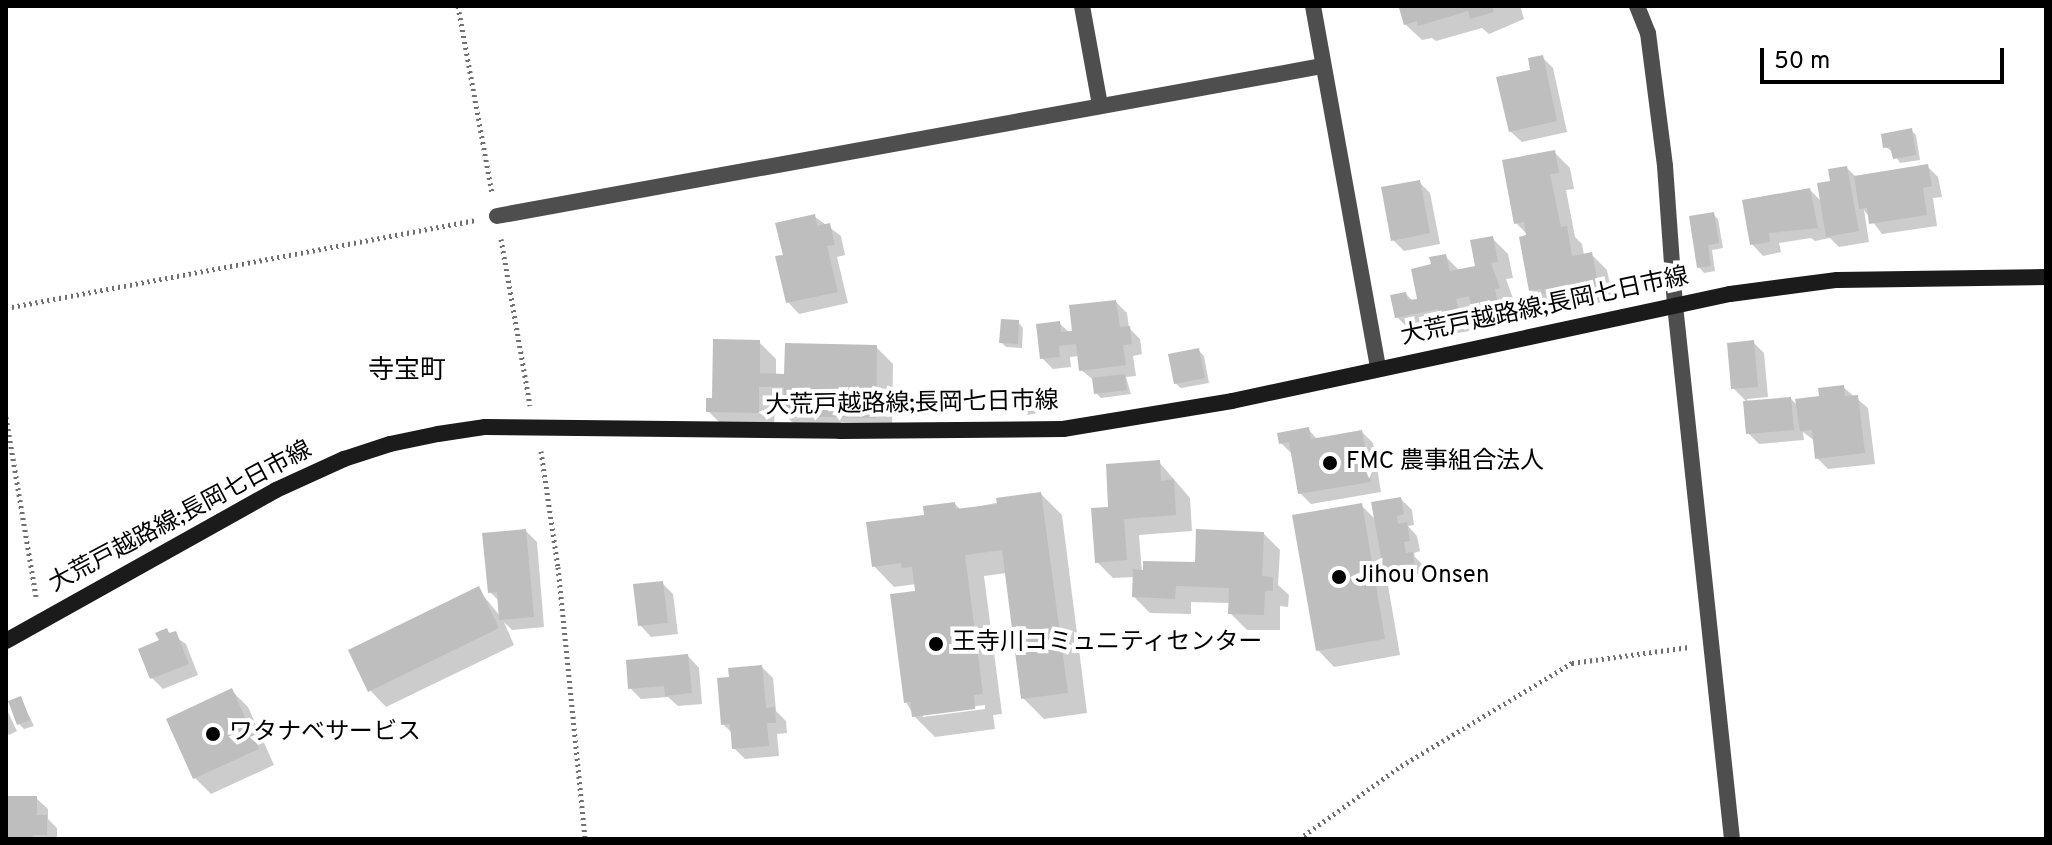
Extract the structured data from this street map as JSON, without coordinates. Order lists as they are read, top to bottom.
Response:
{
  "streets": {
    "main road": ["大荒戸越路線;長岡七日市線"]
  },
  "districts": ["寺宝町"],
  "places": [
    "FMC 農事組合法人",
    "Jihou Onsen",
    "王寺川コミュニティセンター",
    "ワタナベサービス"
  ],
  "scale_bar": "50 m"
}
